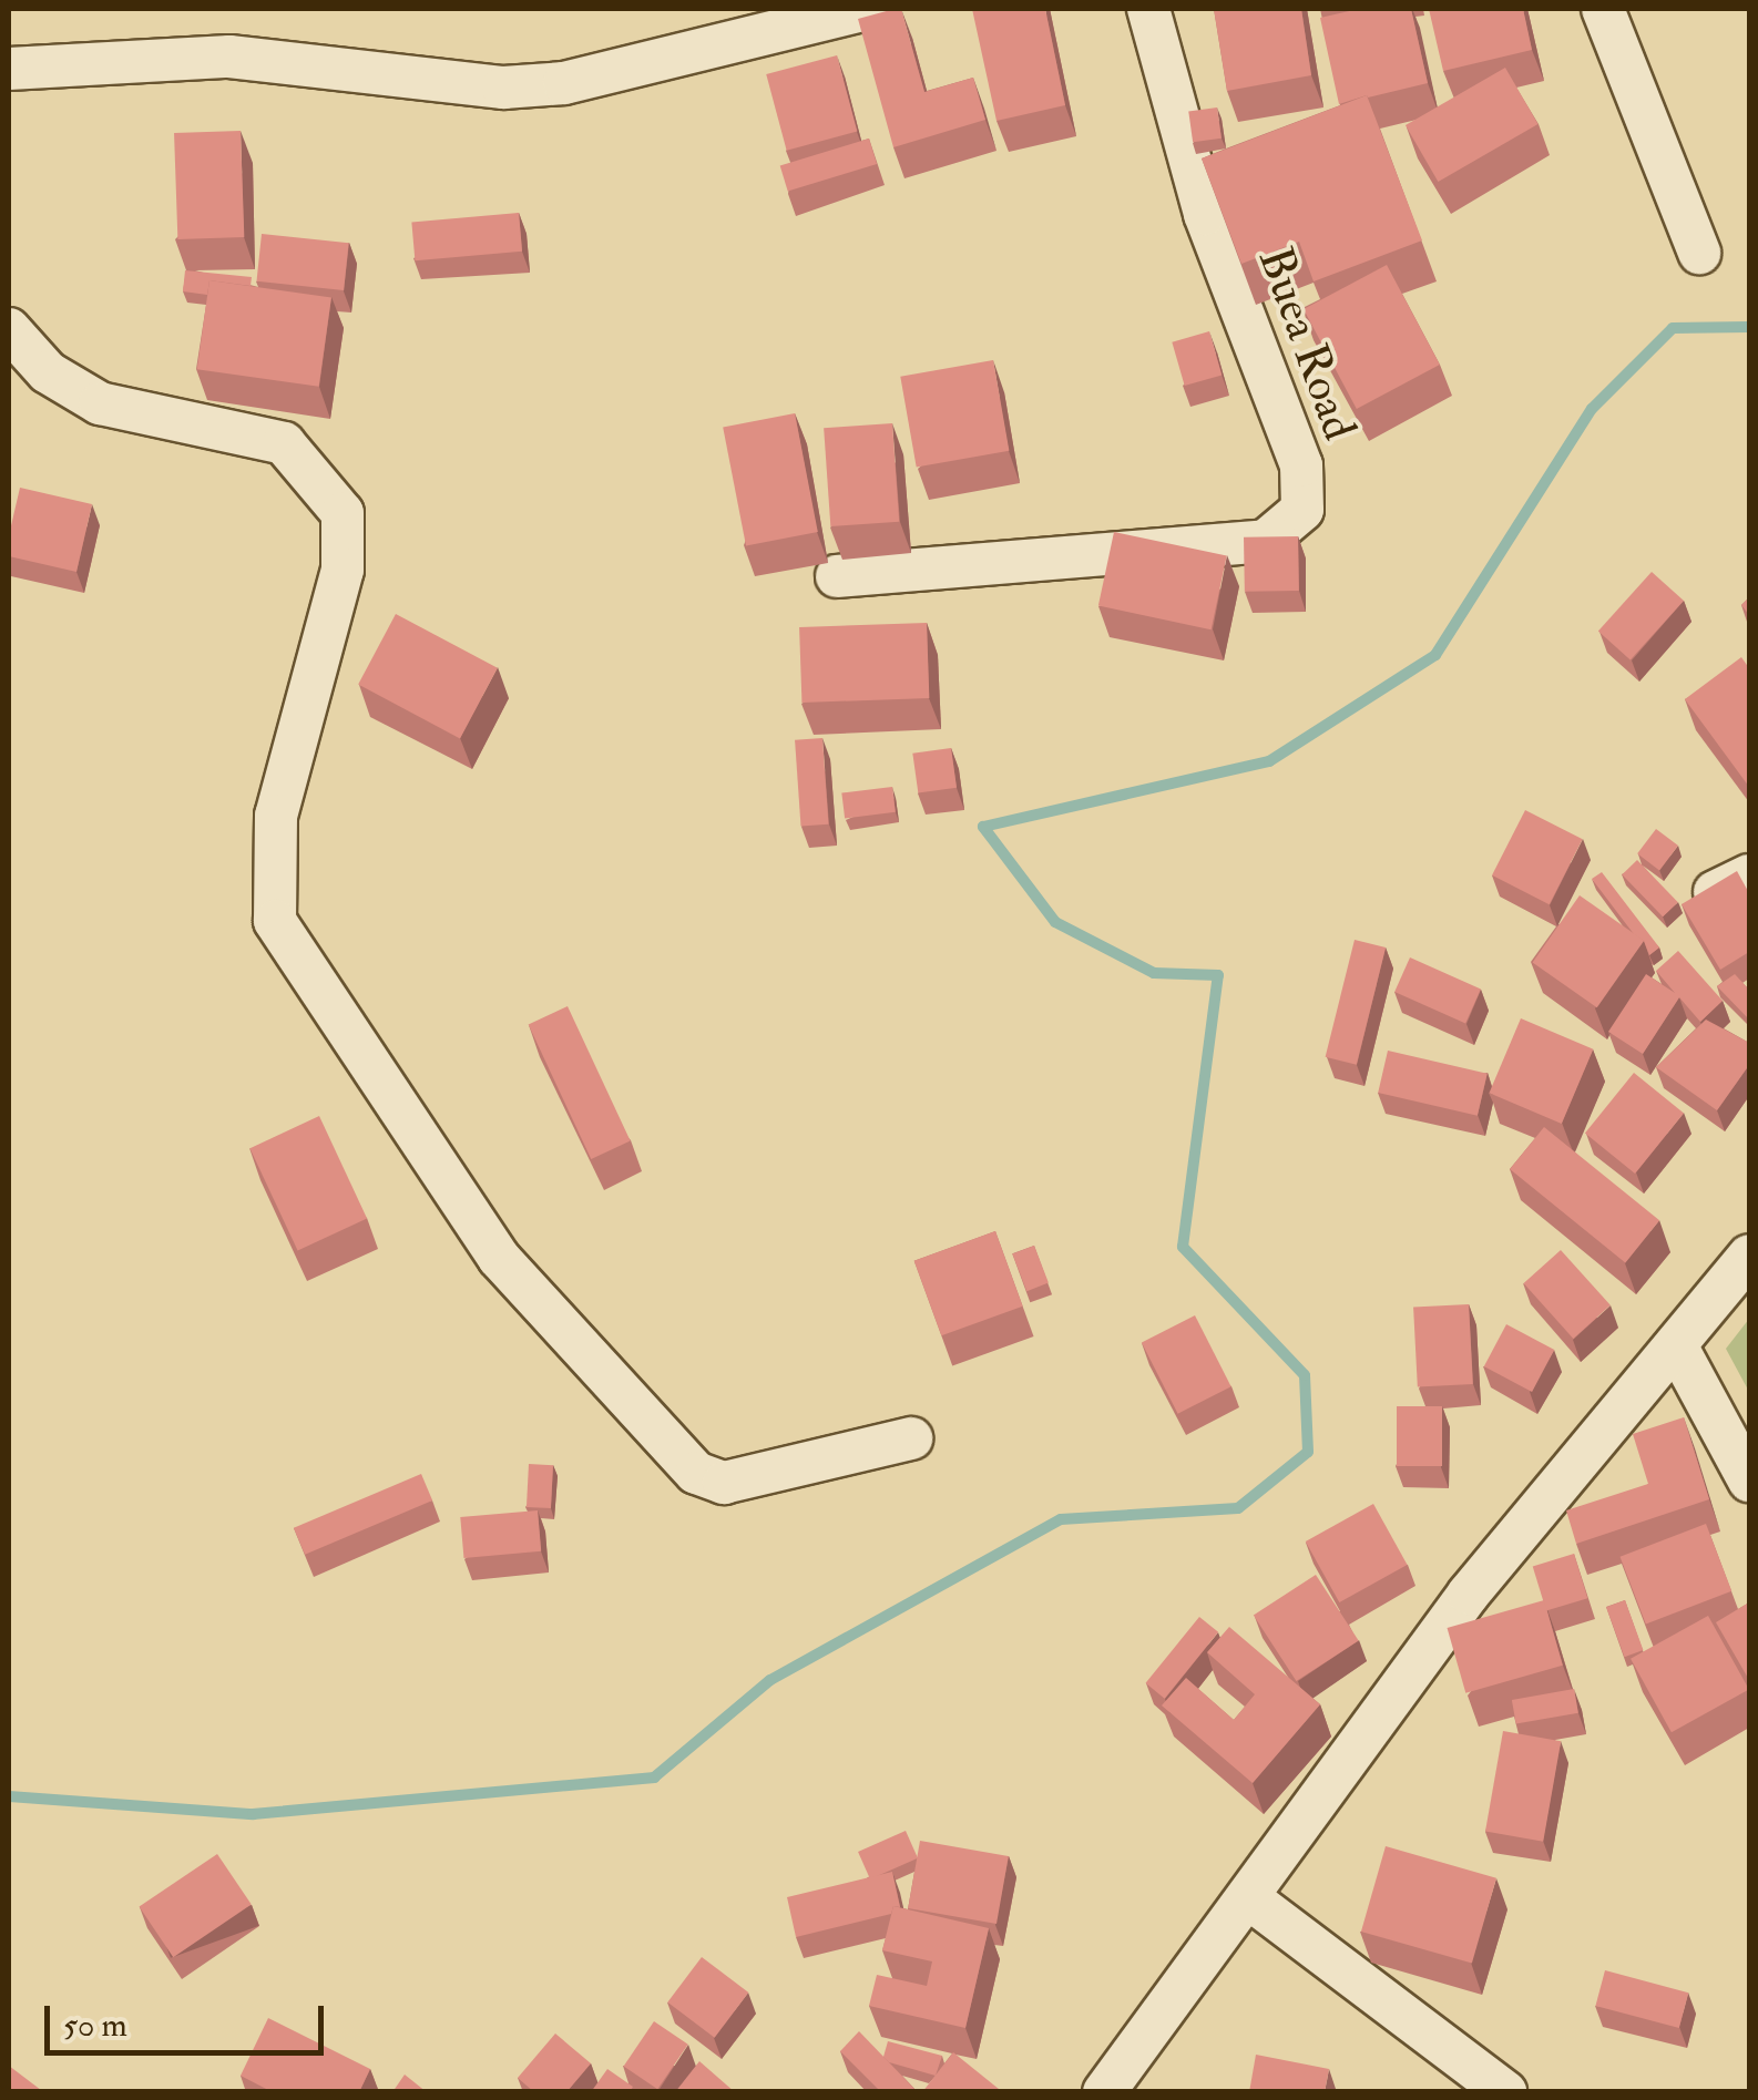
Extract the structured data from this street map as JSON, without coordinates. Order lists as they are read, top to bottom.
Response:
{
  "streets": {
    "street": ["Buea Road"]
  },
  "scale_bar": "50 m"
}
